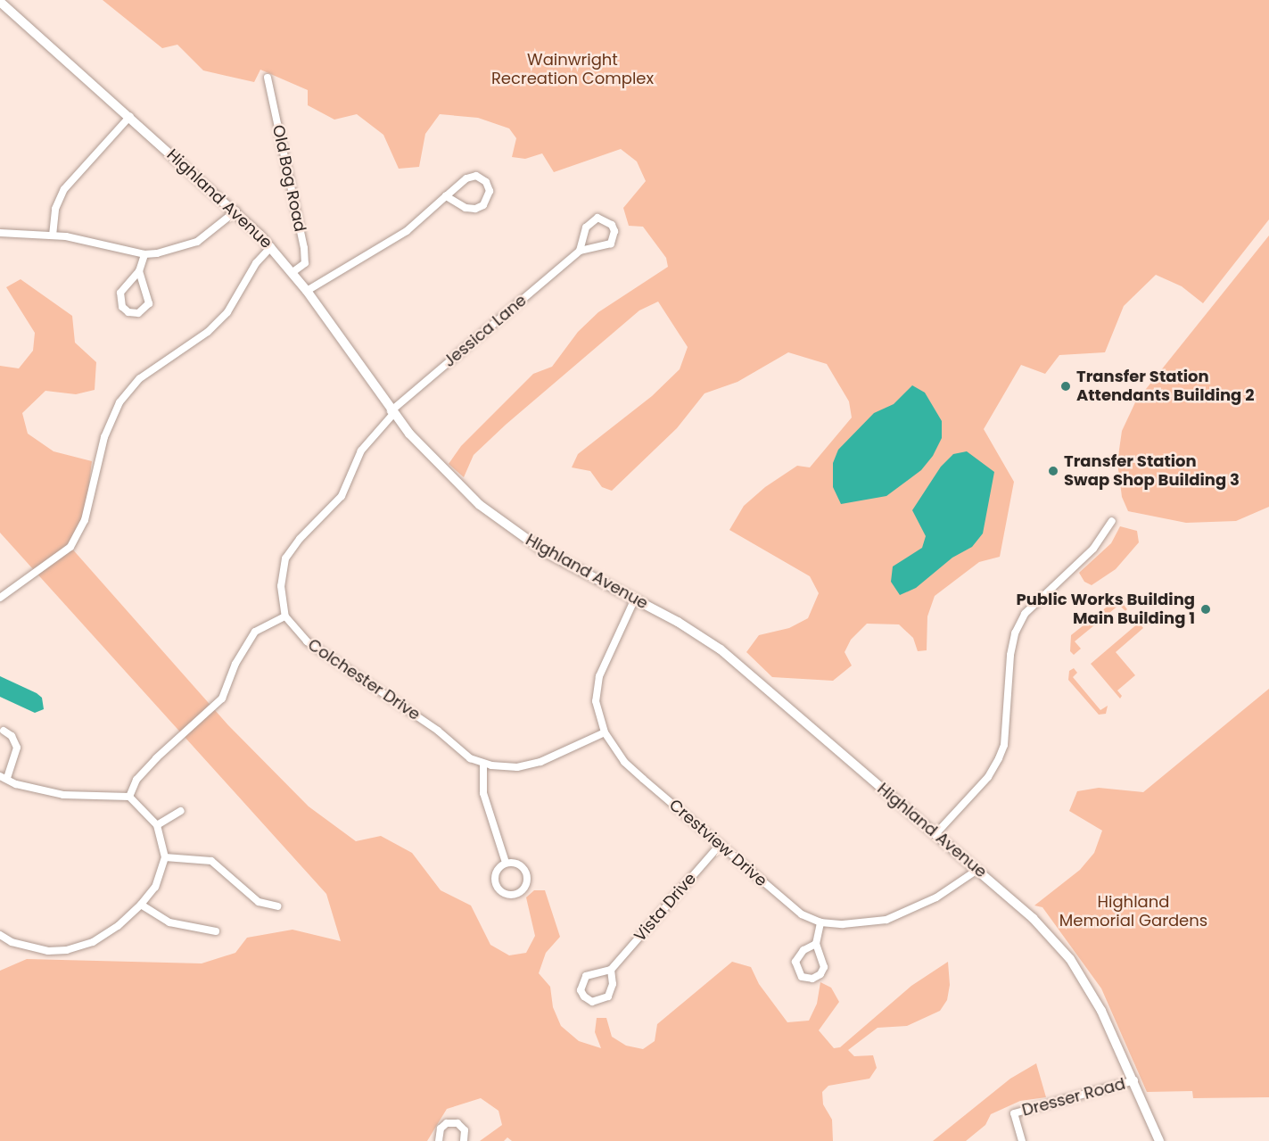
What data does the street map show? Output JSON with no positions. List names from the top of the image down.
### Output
{
  "streets": {
    "street": [
      "Old Bog Road",
      "Highland Avenue",
      "Jessica Lane",
      "Colchester Drive",
      "Crestview Drive",
      "Vista Drive",
      "Dresser Road"
    ]
  },
  "crossings": [
    ["Old Bog Road", "Highland Avenue"],
    ["Highland Avenue", "Jessica Lane"],
    ["Highland Avenue", "Crestview Drive"],
    ["Highland Avenue", "Dresser Road"],
    ["Jessica Lane", "Colchester Drive"],
    ["Colchester Drive", "Crestview Drive"],
    ["Crestview Drive", "Vista Drive"]
  ],
  "parks": ["Wainwright Recreation Complex", "Highland Memorial Gardens"],
  "places": ["Transfer Station Attendants Building 2", "Transfer Station Swap Shop Building 3", "Public Works Building Main Building 1"]
}
